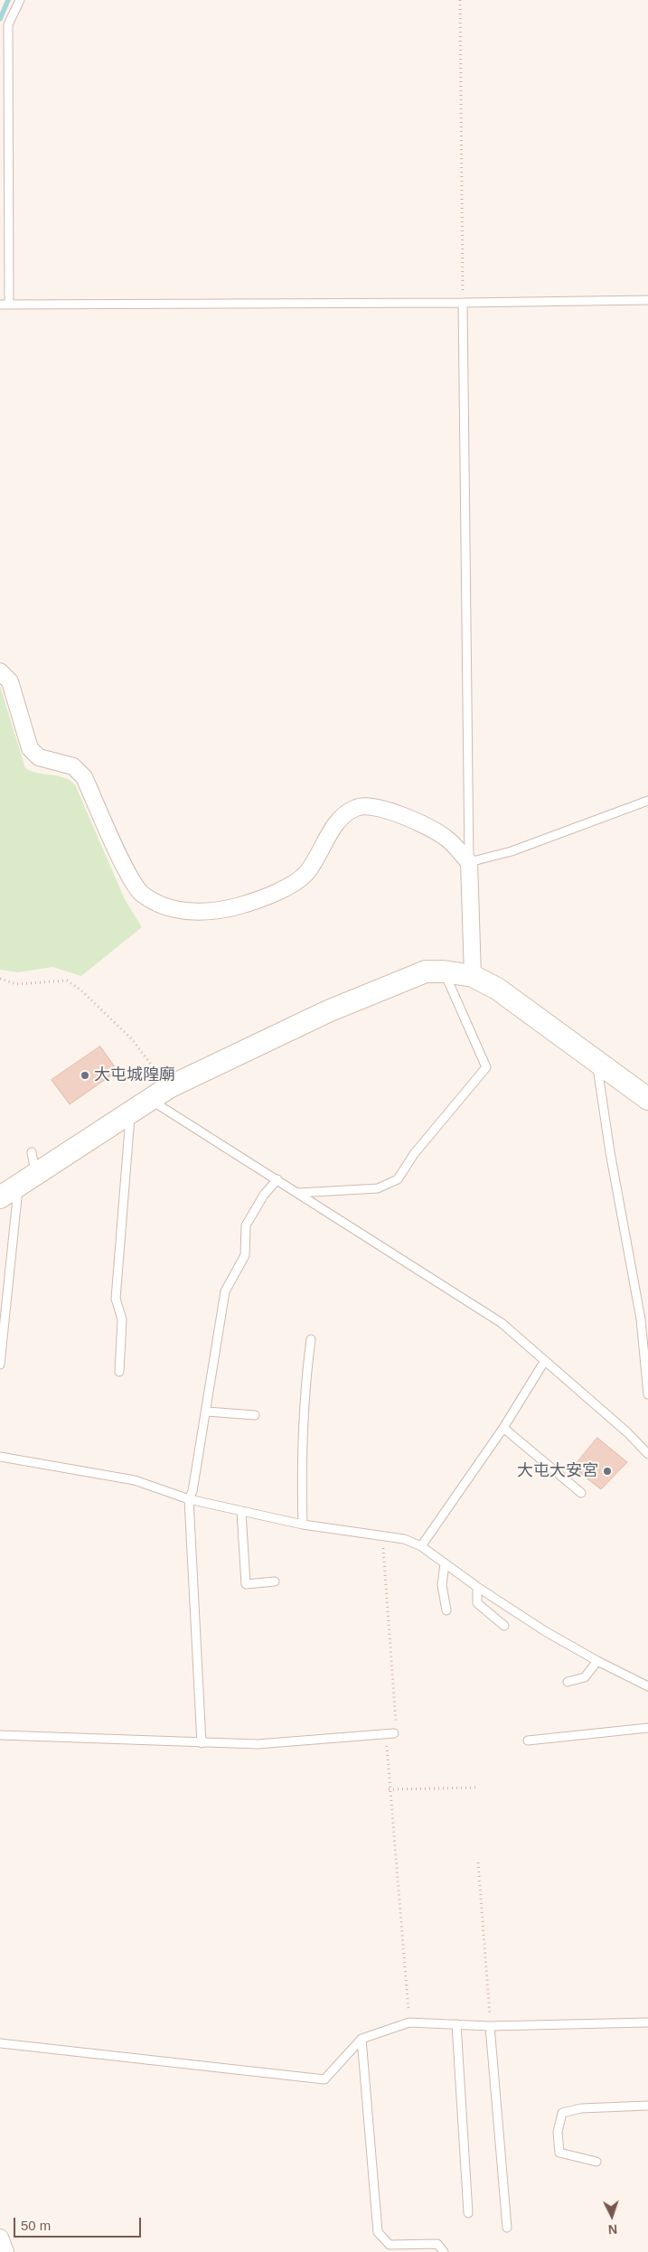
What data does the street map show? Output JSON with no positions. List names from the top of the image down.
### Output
{
  "places": ["大屯城隍廟", "大屯大安宮"],
  "scale_bar": "50 m",
  "north": "bottom"
}
